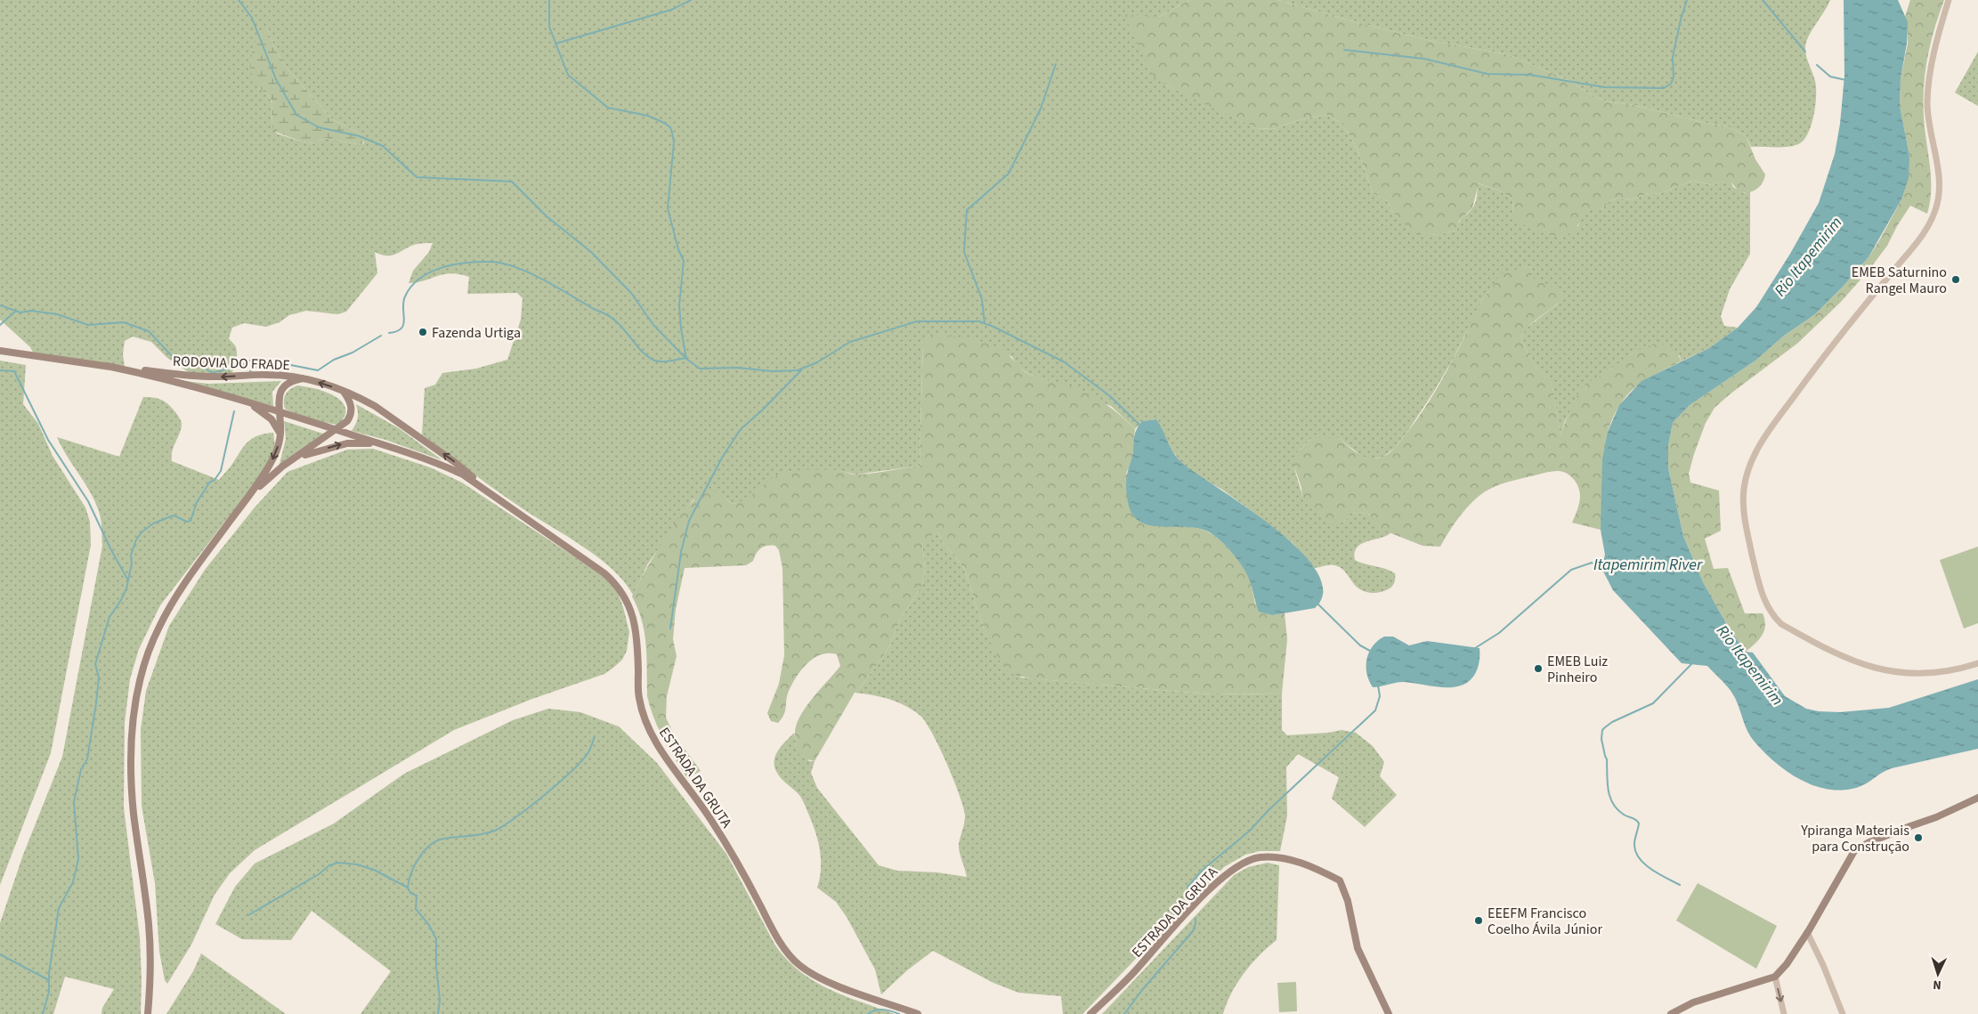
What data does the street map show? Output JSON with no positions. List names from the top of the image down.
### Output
{
  "streets": {
    "main road": ["RODOVIA DO FRADE", "ESTRADA DA GRUTA"]
  },
  "crossings": [
    ["RODOVIA DO FRADE", "ESTRADA DA GRUTA"]
  ],
  "water": ["Rio Itapemirim", "Itapemirim River"],
  "places": [
    "EMEB Saturnino Rangel Mauro",
    "Fazenda Urtiga",
    "EMEB Luiz Pinheiro",
    "Ypiranga Materiais para Construção",
    "EEEFM Francisco Coelho Ávila Júnior"
  ],
  "north": "bottom"
}
